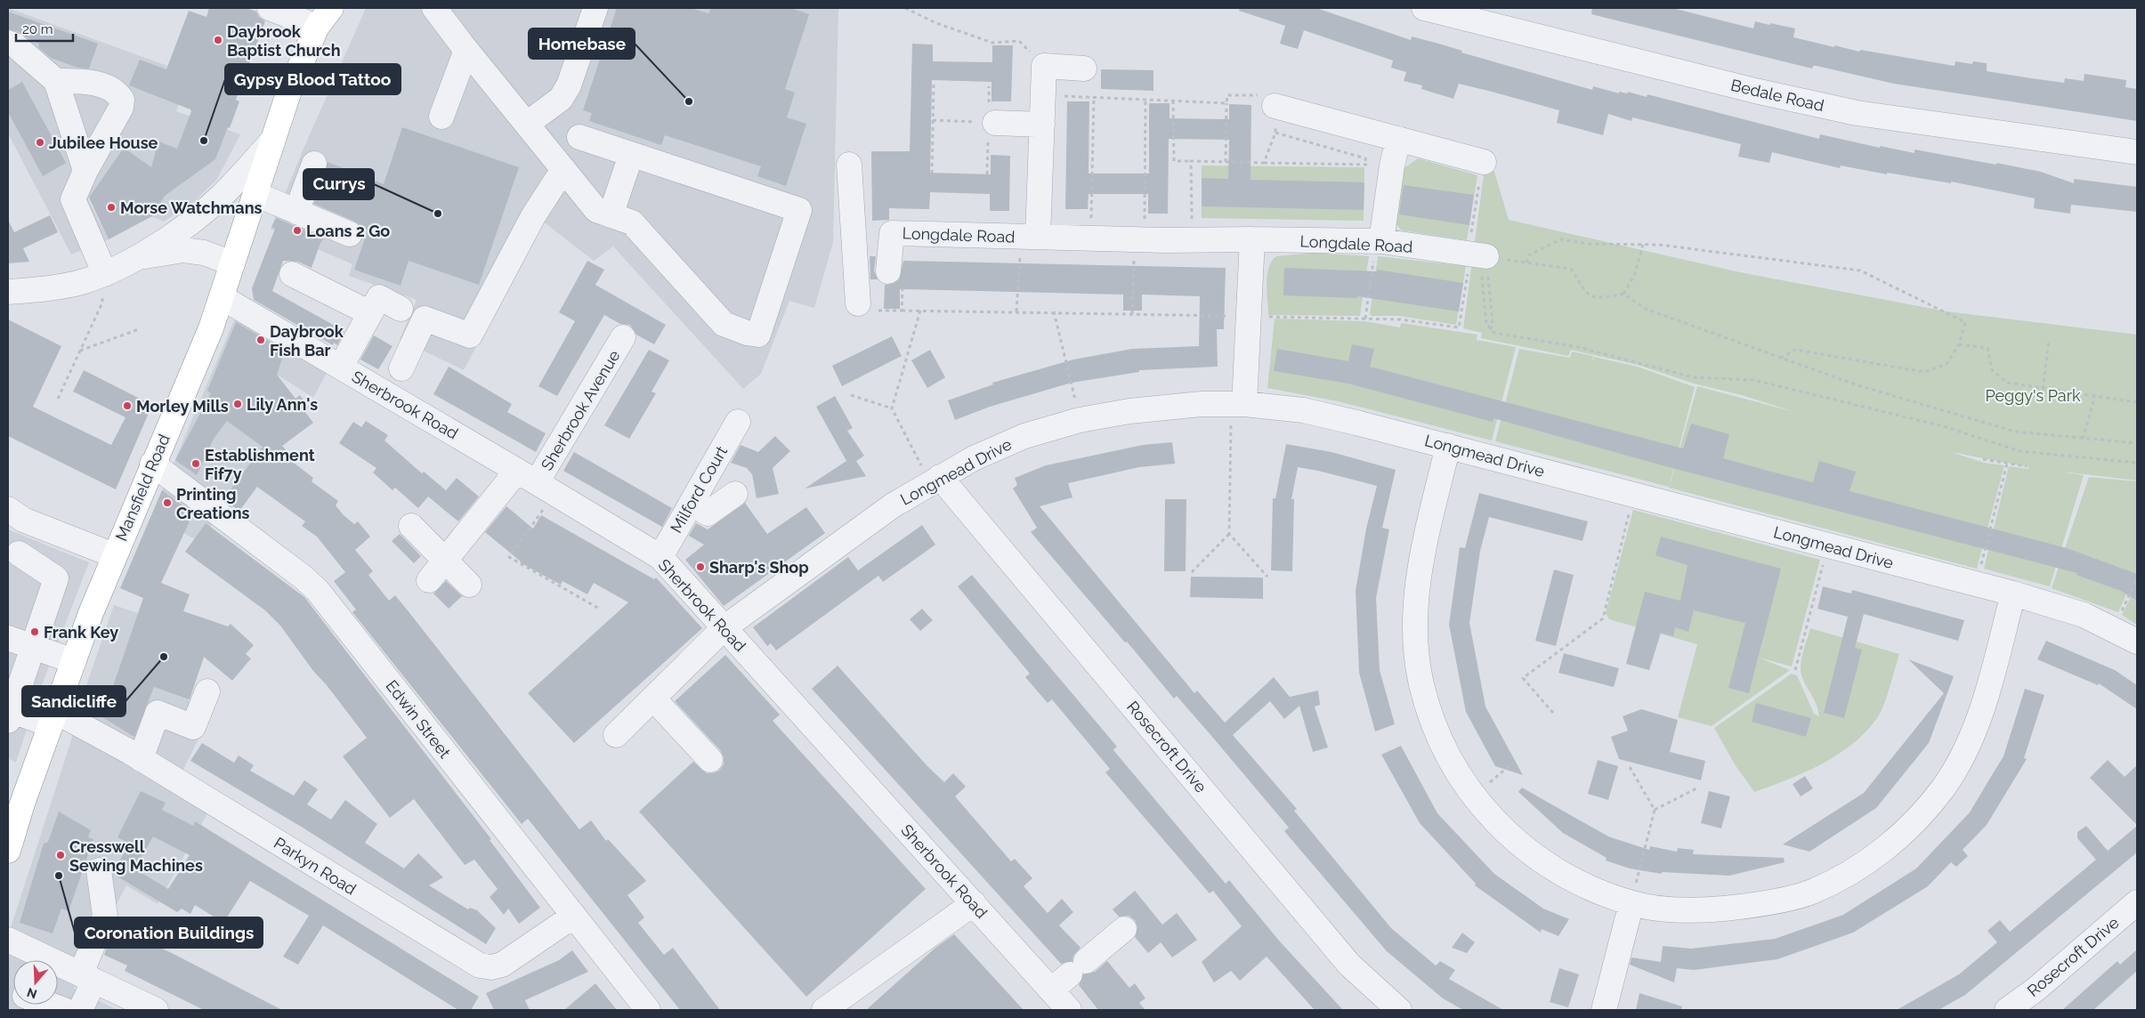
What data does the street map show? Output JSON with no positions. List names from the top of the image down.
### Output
{
  "streets": {
    "highway": ["Mansfield Road"],
    "street": [
      "Bedale Road",
      "Longdale Road",
      "Sherbrook Road",
      "Sherbrook Avenue",
      "Longmead Drive",
      "Milford Court",
      "Edwin Street",
      "Rosecroft Drive",
      "Parkyn Road"
    ]
  },
  "crossings": [
    ["Sherbrook Road", "Sherbrook Avenue"],
    ["Sherbrook Road", "Longmead Drive"],
    ["Sherbrook Road", "Mansfield Road"],
    ["Sherbrook Road", "Milford Court"],
    ["Longmead Drive", "Rosecroft Drive"],
    ["Mansfield Road", "Edwin Street"],
    ["Mansfield Road", "Parkyn Road"],
    ["Edwin Street", "Parkyn Road"]
  ],
  "parks": ["Peggy's Park"],
  "places": [
    "Daybrook Baptist Church",
    "Homebase",
    "Gypsy Blood Tattoo",
    "Jubilee House",
    "Morse Watchmans",
    "Currys",
    "Loans 2 Go",
    "Daybrook Fish Bar",
    "Lily Ann's",
    "Morley Mills",
    "Establishment Fif7y",
    "Printing Creations",
    "Sharp's Shop",
    "Frank Key",
    "Sandicliffe",
    "Cresswell Sewing Machines",
    "Coronation Buildings"
  ],
  "scale_bar": "20 m",
  "north": "bottom"
}
